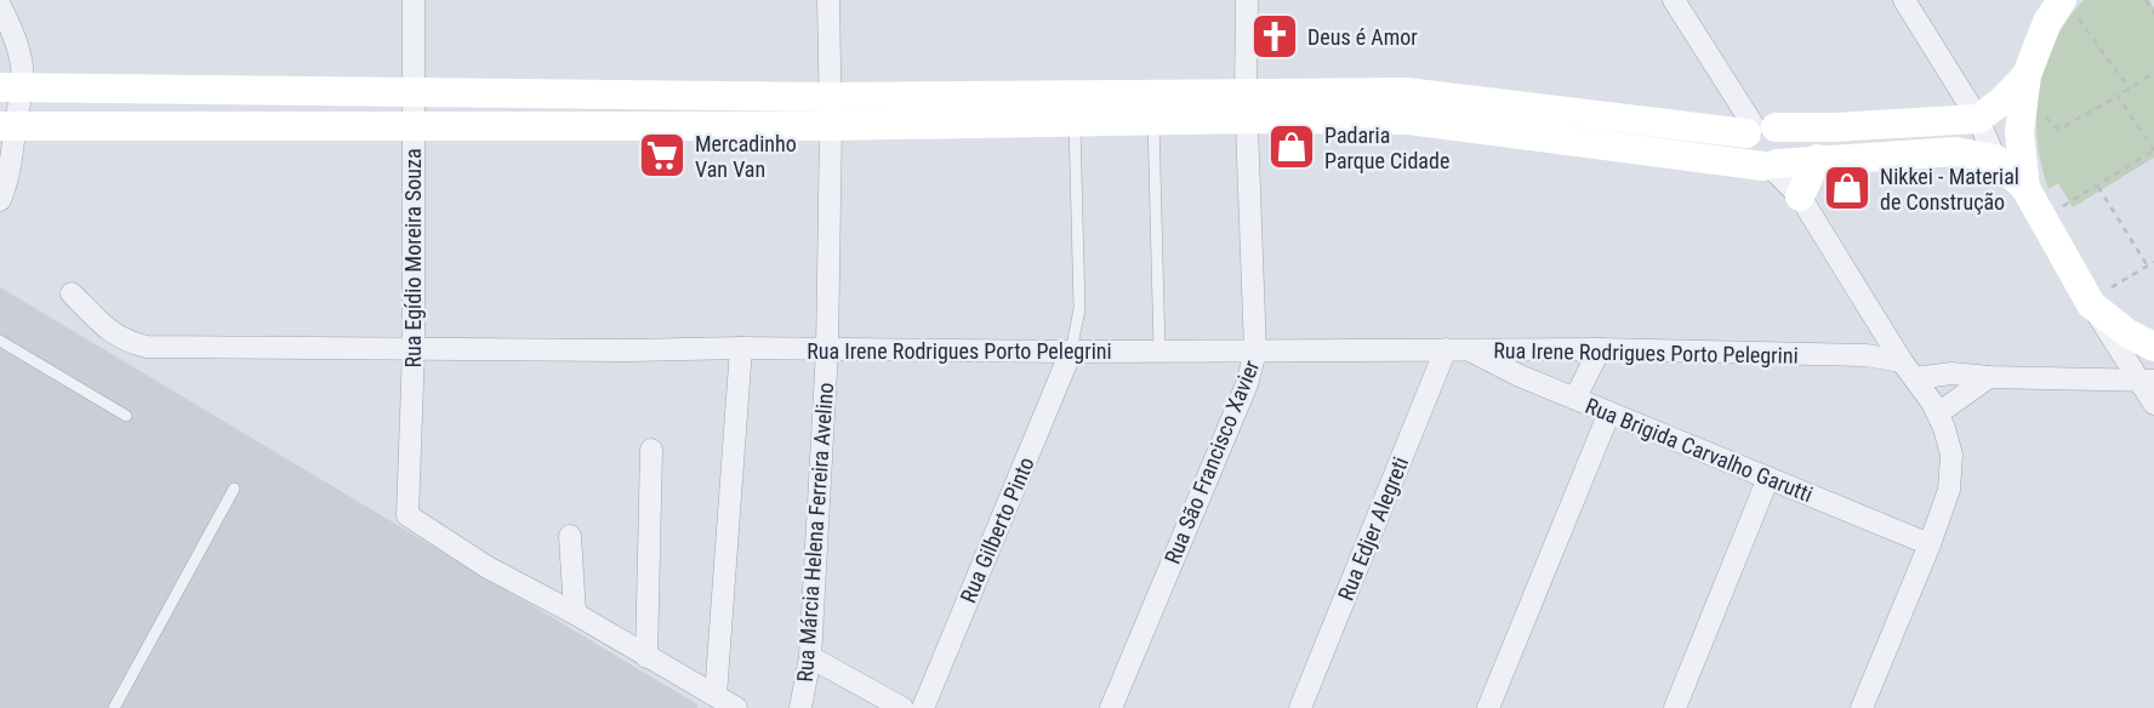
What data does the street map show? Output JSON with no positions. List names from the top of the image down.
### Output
{
  "streets": {
    "street": [
      "Rua Egídio Moreira Souza",
      "Rua Irene Rodrigues Porto Pelegrini",
      "Rua Brigida Carvalho Garutti",
      "Rua São Francisco Xavier",
      "Rua Edjer Alegreti",
      "Rua Gilberto Pinto",
      "Rua Márcia Helena Ferreira Avelino"
    ]
  },
  "crossings": [
    ["Rua Egídio Moreira Souza", "Rua Irene Rodrigues Porto Pelegrini"],
    ["Rua Irene Rodrigues Porto Pelegrini", "Rua Brigida Carvalho Garutti"],
    ["Rua Irene Rodrigues Porto Pelegrini", "Rua São Francisco Xavier"],
    ["Rua Irene Rodrigues Porto Pelegrini", "Rua Edjer Alegreti"],
    ["Rua Irene Rodrigues Porto Pelegrini", "Rua Gilberto Pinto"],
    ["Rua Irene Rodrigues Porto Pelegrini", "Rua Márcia Helena Ferreira Avelino"]
  ],
  "places": {
    "church": ["Deus é Amor"],
    "shop": ["Padaria Parque Cidade", "Nikkei - Material de Construção"],
    "supermarket": ["Mercadinho Van Van"]
  }
}
